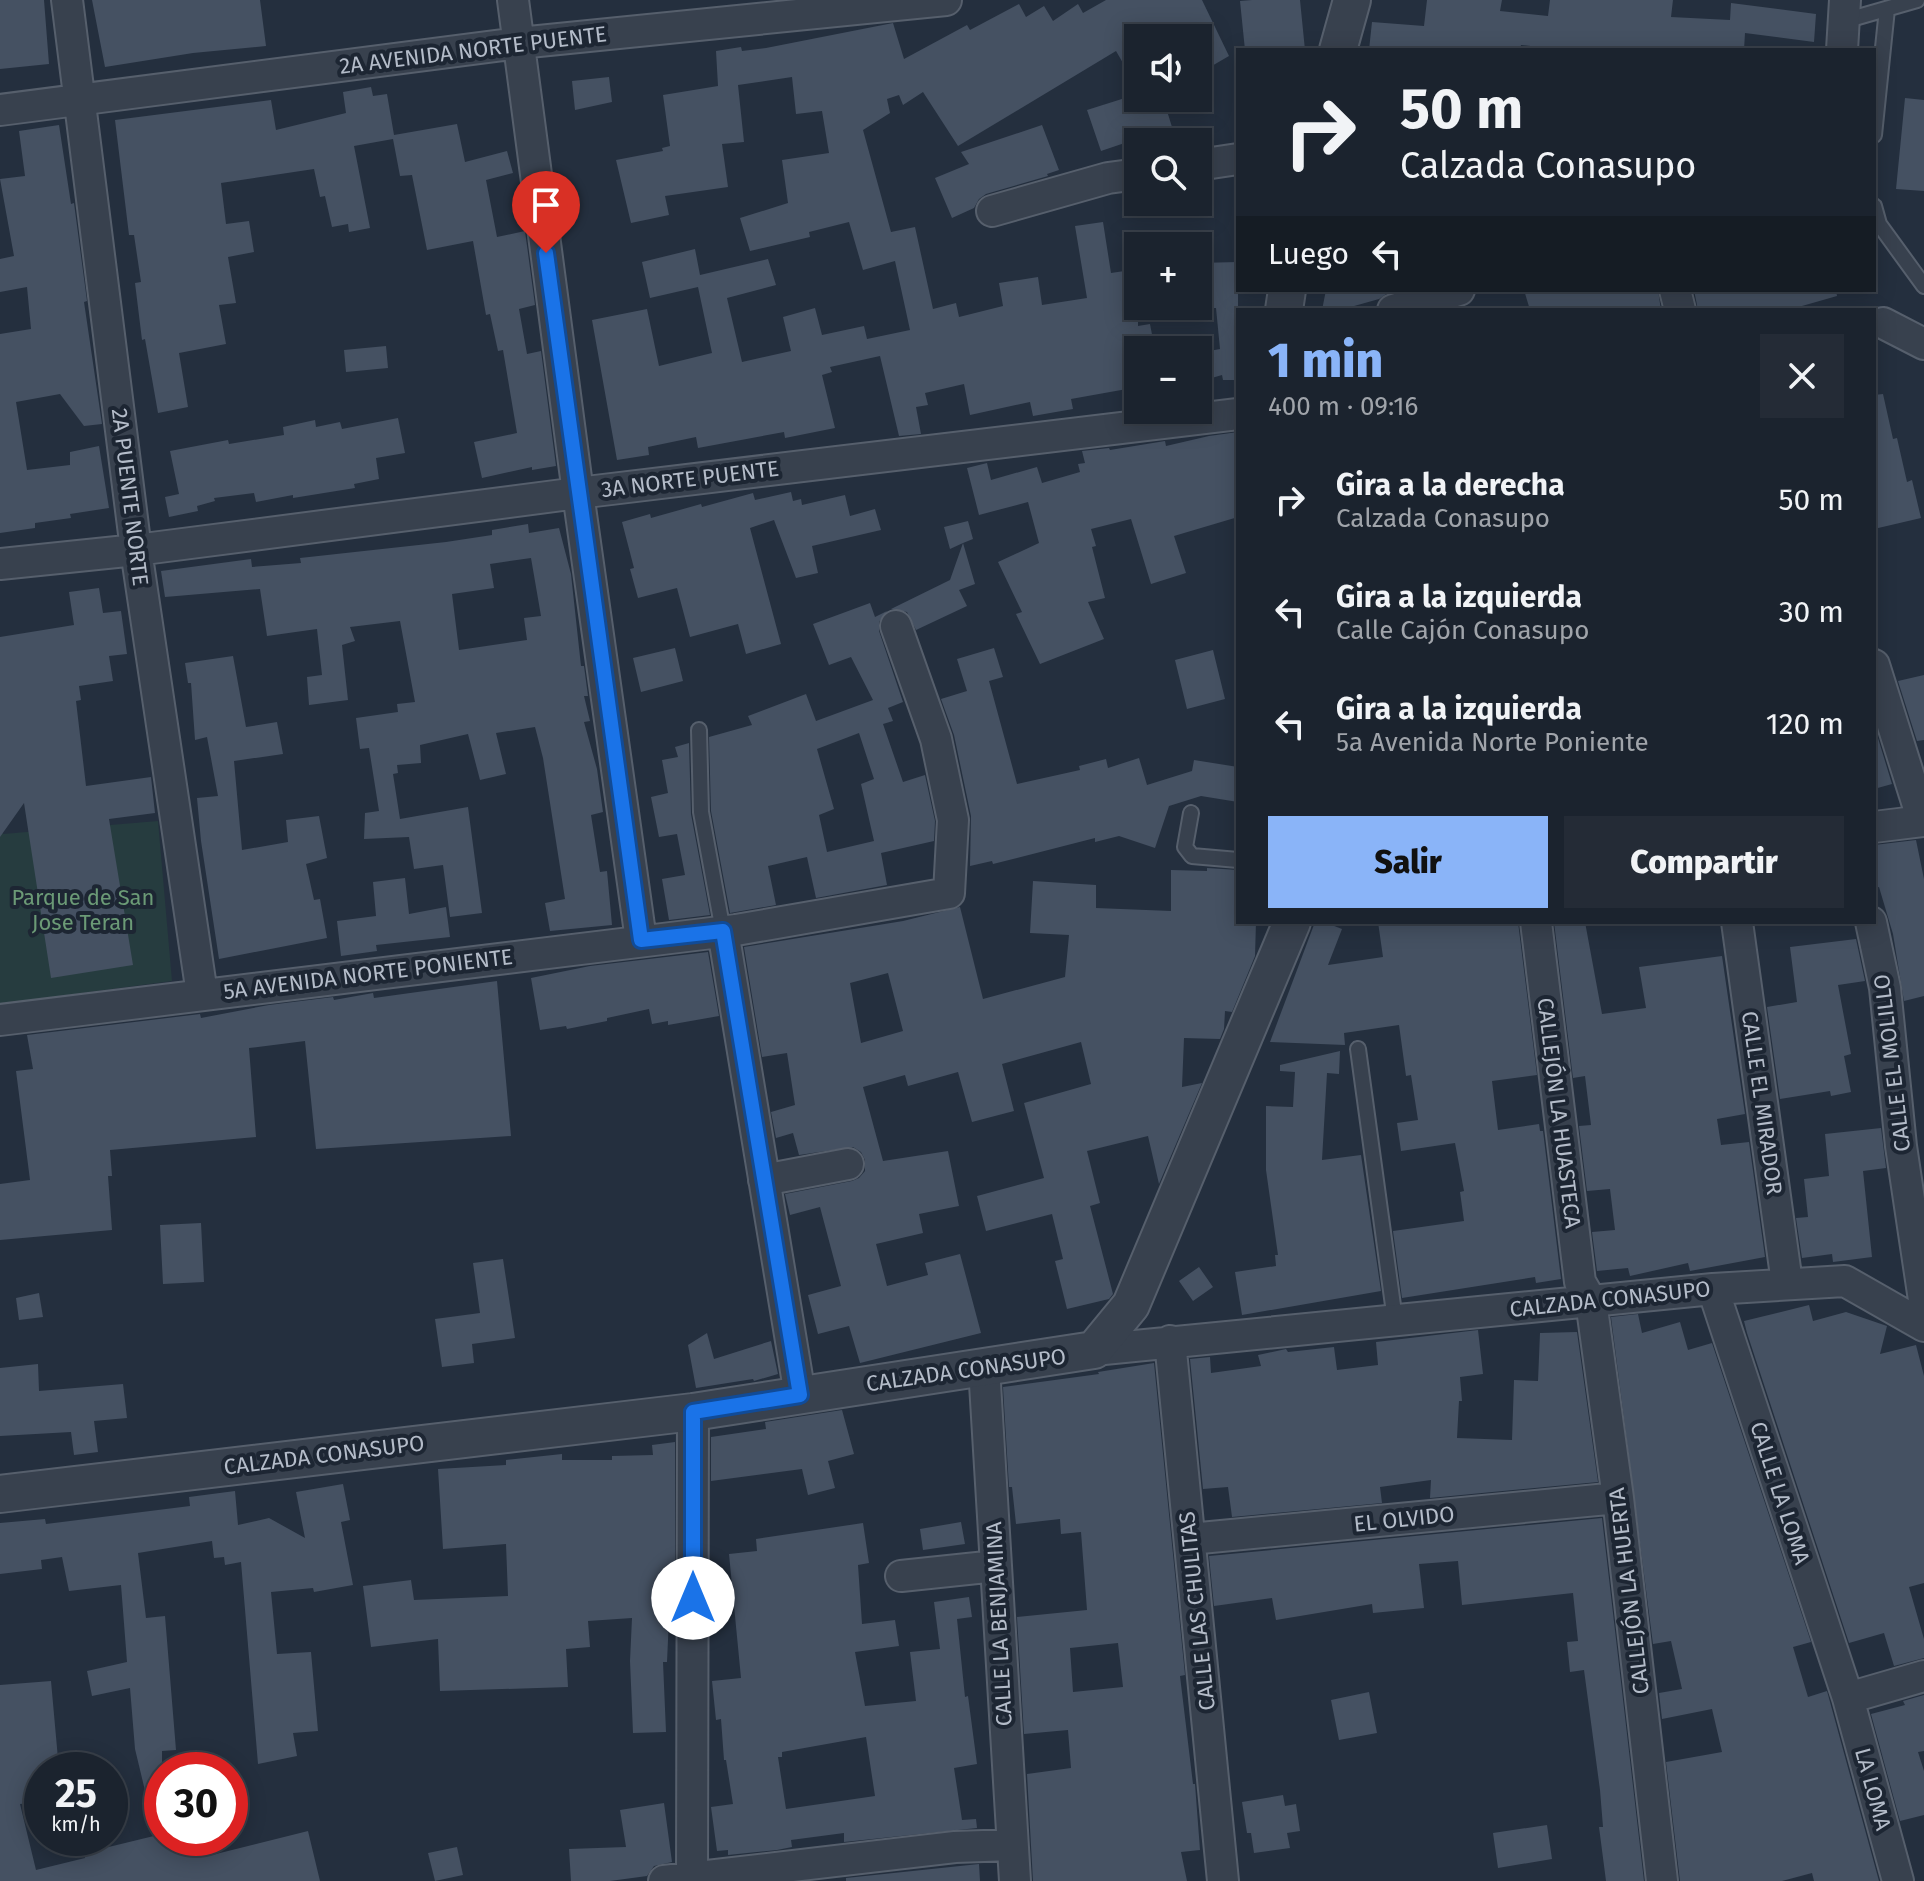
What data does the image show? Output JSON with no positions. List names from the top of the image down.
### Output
{
  "streets": {
    "street": [
      "2A AVENIDA NORTE PUENTE",
      "3A NORTE PUENTE",
      "2A PUENTE NORTE",
      "5A AVENIDA NORTE PONIENTE",
      "CALLE EL MOLILLO",
      "CALLE EL MIRADOR",
      "CALLEJÓN LA HUASTECA",
      "CALZADA CONASUPO",
      "CALLE LA LOMA",
      "EL OLVIDO",
      "CALLEJÓN LA HUERTA",
      "CALLE LAS CHULITAS",
      "CALLE LA BENJAMINA",
      "LA LOMA"
    ]
  },
  "crossings": [
    ["2A AVENIDA NORTE PUENTE", "2A PUENTE NORTE"],
    ["3A NORTE PUENTE", "2A PUENTE NORTE"],
    ["2A PUENTE NORTE", "5A AVENIDA NORTE PONIENTE"],
    ["CALLE EL MIRADOR", "CALZADA CONASUPO"],
    ["CALLEJÓN LA HUASTECA", "CALZADA CONASUPO"],
    ["CALLEJÓN LA HUASTECA", "CALLEJÓN LA HUERTA"],
    ["CALZADA CONASUPO", "CALLE LA LOMA"],
    ["CALZADA CONASUPO", "CALLEJÓN LA HUERTA"],
    ["CALZADA CONASUPO", "CALLE LAS CHULITAS"],
    ["CALZADA CONASUPO", "CALLE LA BENJAMINA"],
    ["CALLE LA LOMA", "LA LOMA"],
    ["EL OLVIDO", "CALLEJÓN LA HUERTA"],
    ["EL OLVIDO", "CALLE LAS CHULITAS"]
  ],
  "parks": ["Parque de San Jose Teran"],
  "page": {
    "map_buttons": ["+", "−"],
    "turn": ["50 m", "Calzada Conasupo"],
    "then": "Luego",
    "heading": ["1 min", "400 m · 09:16"],
    "list": [
      {
        "name": "Gira a la derecha",
        "note": "Calzada Conasupo",
        "value": "50 m"
      },
      {
        "name": "Gira a la izquierda",
        "note": "Calle Cajón Conasupo",
        "value": "30 m"
      },
      {
        "name": "Gira a la izquierda",
        "note": "5a Avenida Norte Poniente",
        "value": "120 m"
      }
    ],
    "buttons": ["Salir", "Compartir"],
    "speed": "25 km/h",
    "limit": "30"
  }
}
